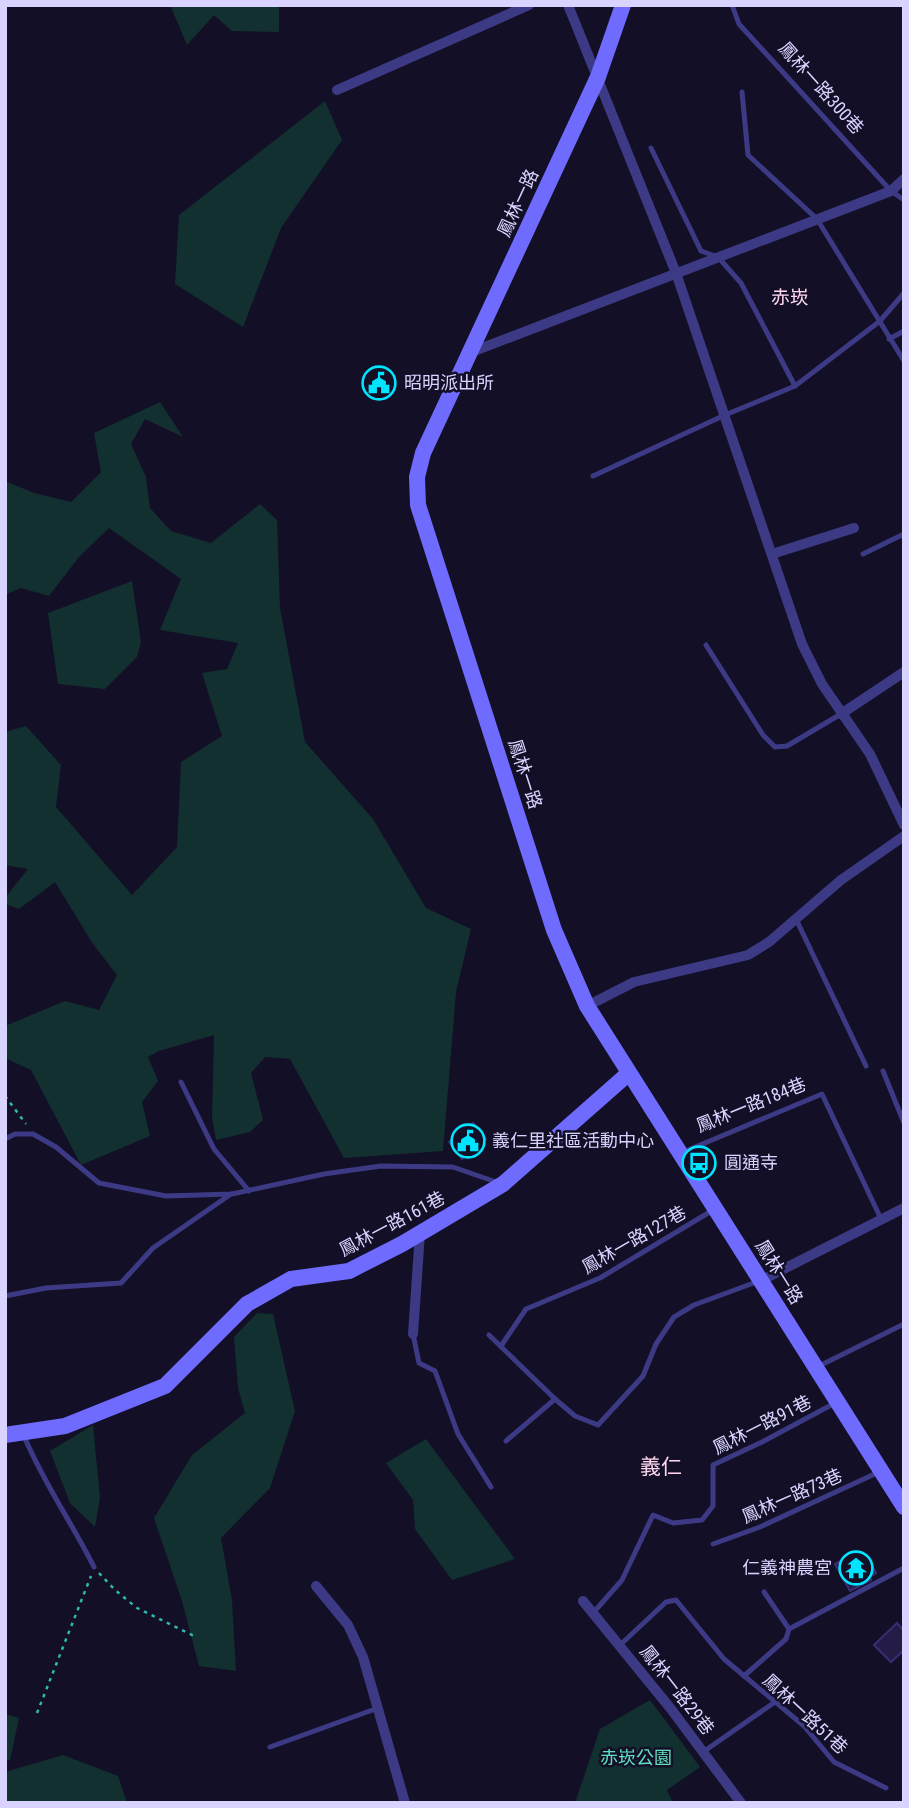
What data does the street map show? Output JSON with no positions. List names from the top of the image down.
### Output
{
  "streets": {
    "street": ["鳳林一路", "鳳林一路161巷", "鳳林一路29巷"],
    "lane": [
      "鳳林一路300巷",
      "鳳林一路184巷",
      "鳳林一路127巷",
      "鳳林一路91巷",
      "鳳林一路73巷",
      "鳳林一路51巷"
    ]
  },
  "crossings": [
    ["鳳林一路", "鳳林一路184巷"],
    ["鳳林一路", "鳳林一路161巷"],
    ["鳳林一路", "鳳林一路127巷"],
    ["鳳林一路", "鳳林一路91巷"],
    ["鳳林一路", "鳳林一路73巷"],
    ["鳳林一路91巷", "鳳林一路29巷"],
    ["鳳林一路29巷", "鳳林一路51巷"]
  ],
  "districts": ["赤崁", "義仁"],
  "parks": ["赤崁公園"],
  "places": {
    "public building": ["昭明派出所", "義仁里社區活動中心"],
    "bus stop": ["圓通寺"],
    "temple": ["仁義神農宮"]
  }
}
